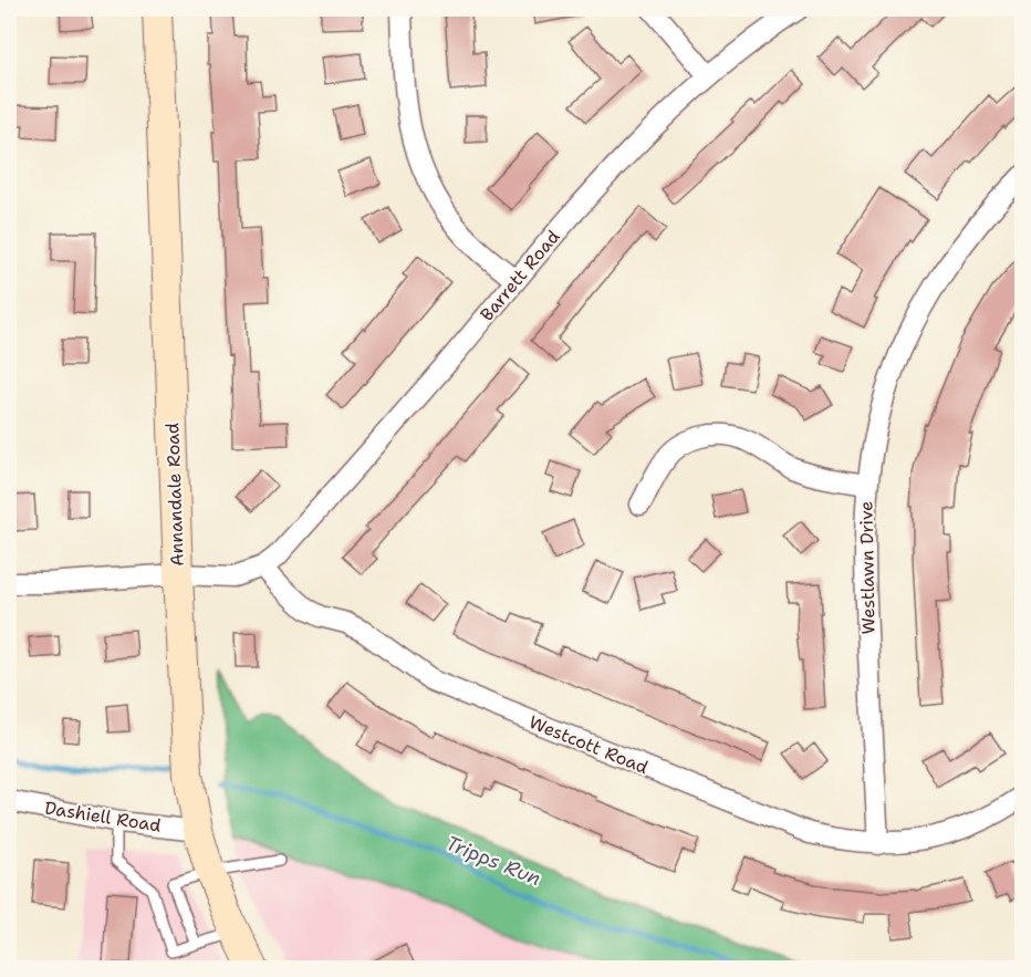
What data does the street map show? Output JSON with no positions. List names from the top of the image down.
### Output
{
  "streets": {
    "main road": ["Annandale Road"],
    "street": [
      "Barrett Road",
      "Westlawn Drive",
      "Westcott Road",
      "Dashiell Road"
    ]
  },
  "crossings": [
    ["Barrett Road", "Westcott Road"],
    ["Annandale Road", "Dashiell Road"],
    ["Westlawn Drive", "Westcott Road"]
  ],
  "water": ["Tripps Run"]
}
